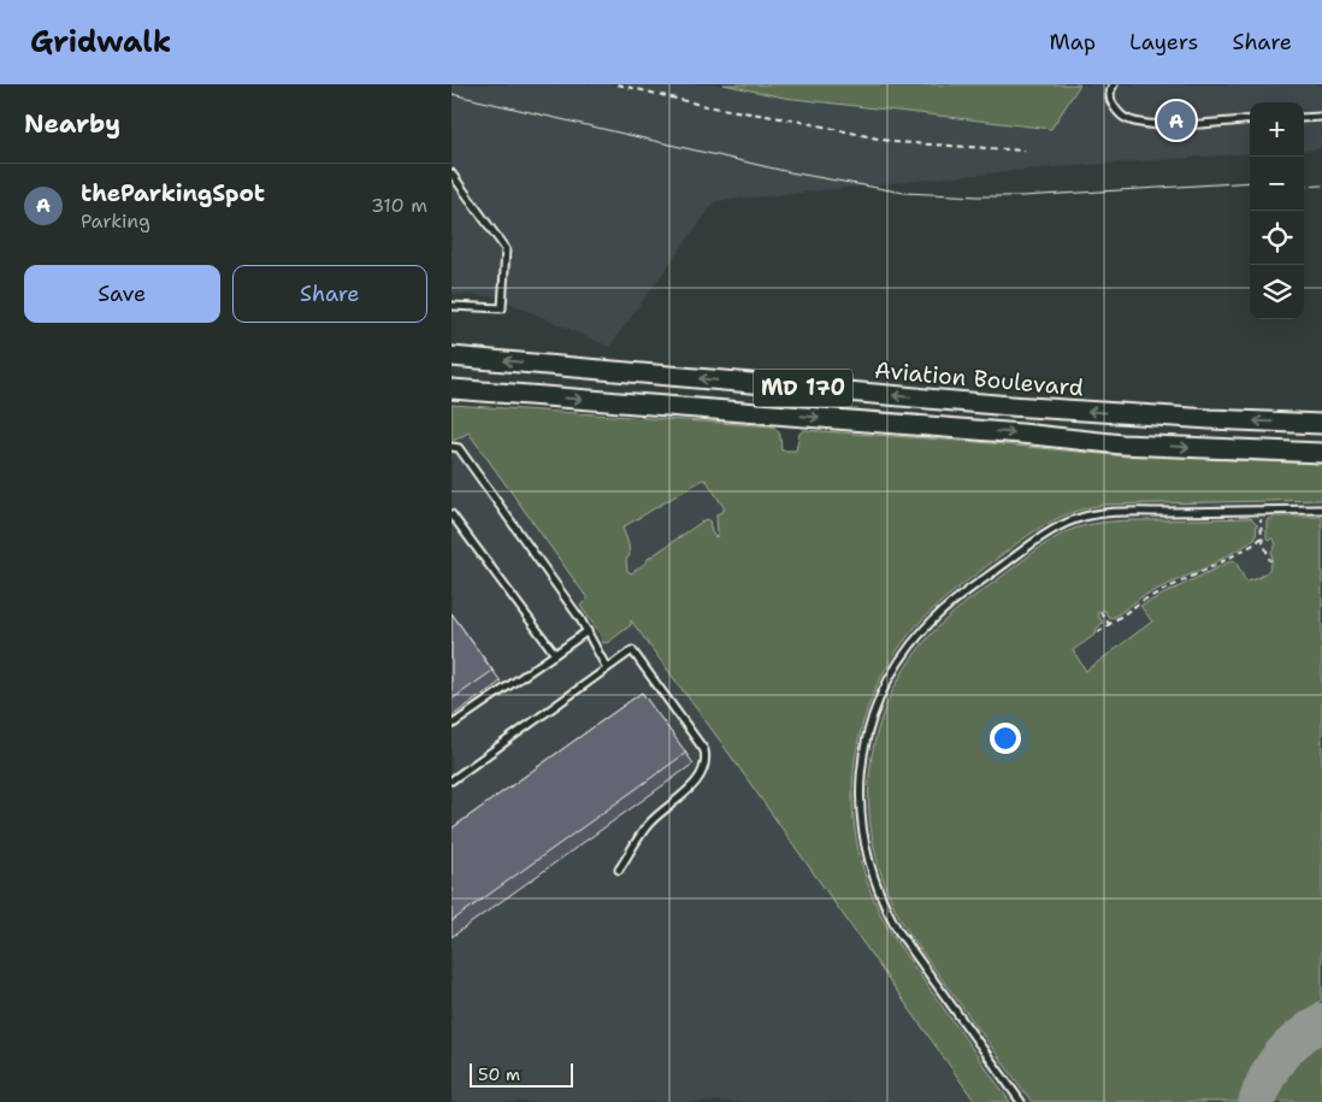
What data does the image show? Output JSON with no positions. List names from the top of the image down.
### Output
{
  "streets": {
    "main road": ["Aviation Boulevard", "MD 170"]
  },
  "scale_bar": "50 m",
  "page": {
    "header": "Gridwalk",
    "nav": ["Map", "Layers", "Share"],
    "heading": "Nearby",
    "pins": "A",
    "map_buttons": ["+", "−"],
    "list": [
      {
        "mark": "A",
        "name": "theParkingSpot",
        "note": "Parking",
        "value": "310 m"
      }
    ],
    "buttons": ["Save", "Share"],
    "scale": "50 m"
  }
}
